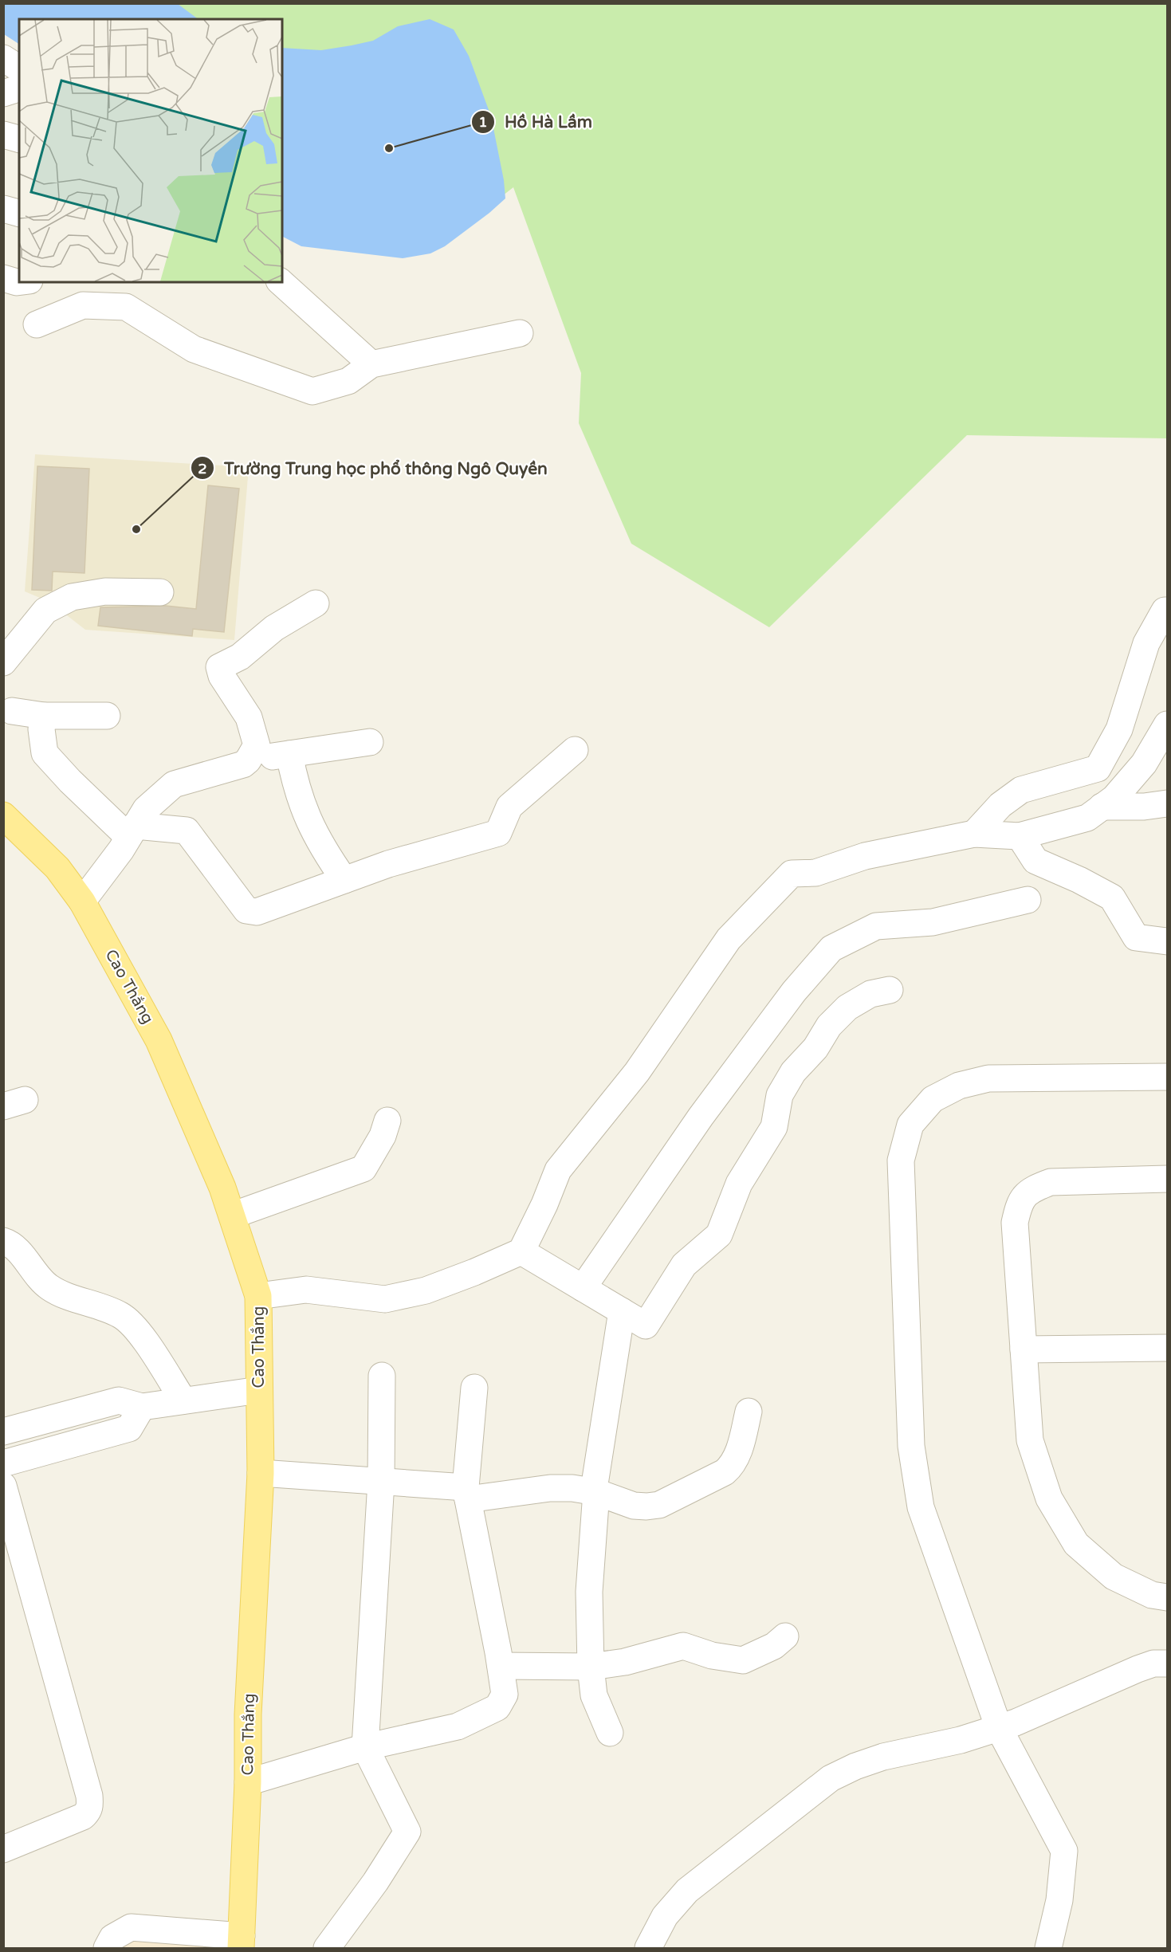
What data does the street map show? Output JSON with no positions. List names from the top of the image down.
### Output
{
  "streets": {
    "main road": ["Cao Thắng"]
  },
  "places": ["Hồ Hà Lầm", "Trường Trung học phổ thông Ngô Quyền"]
}
